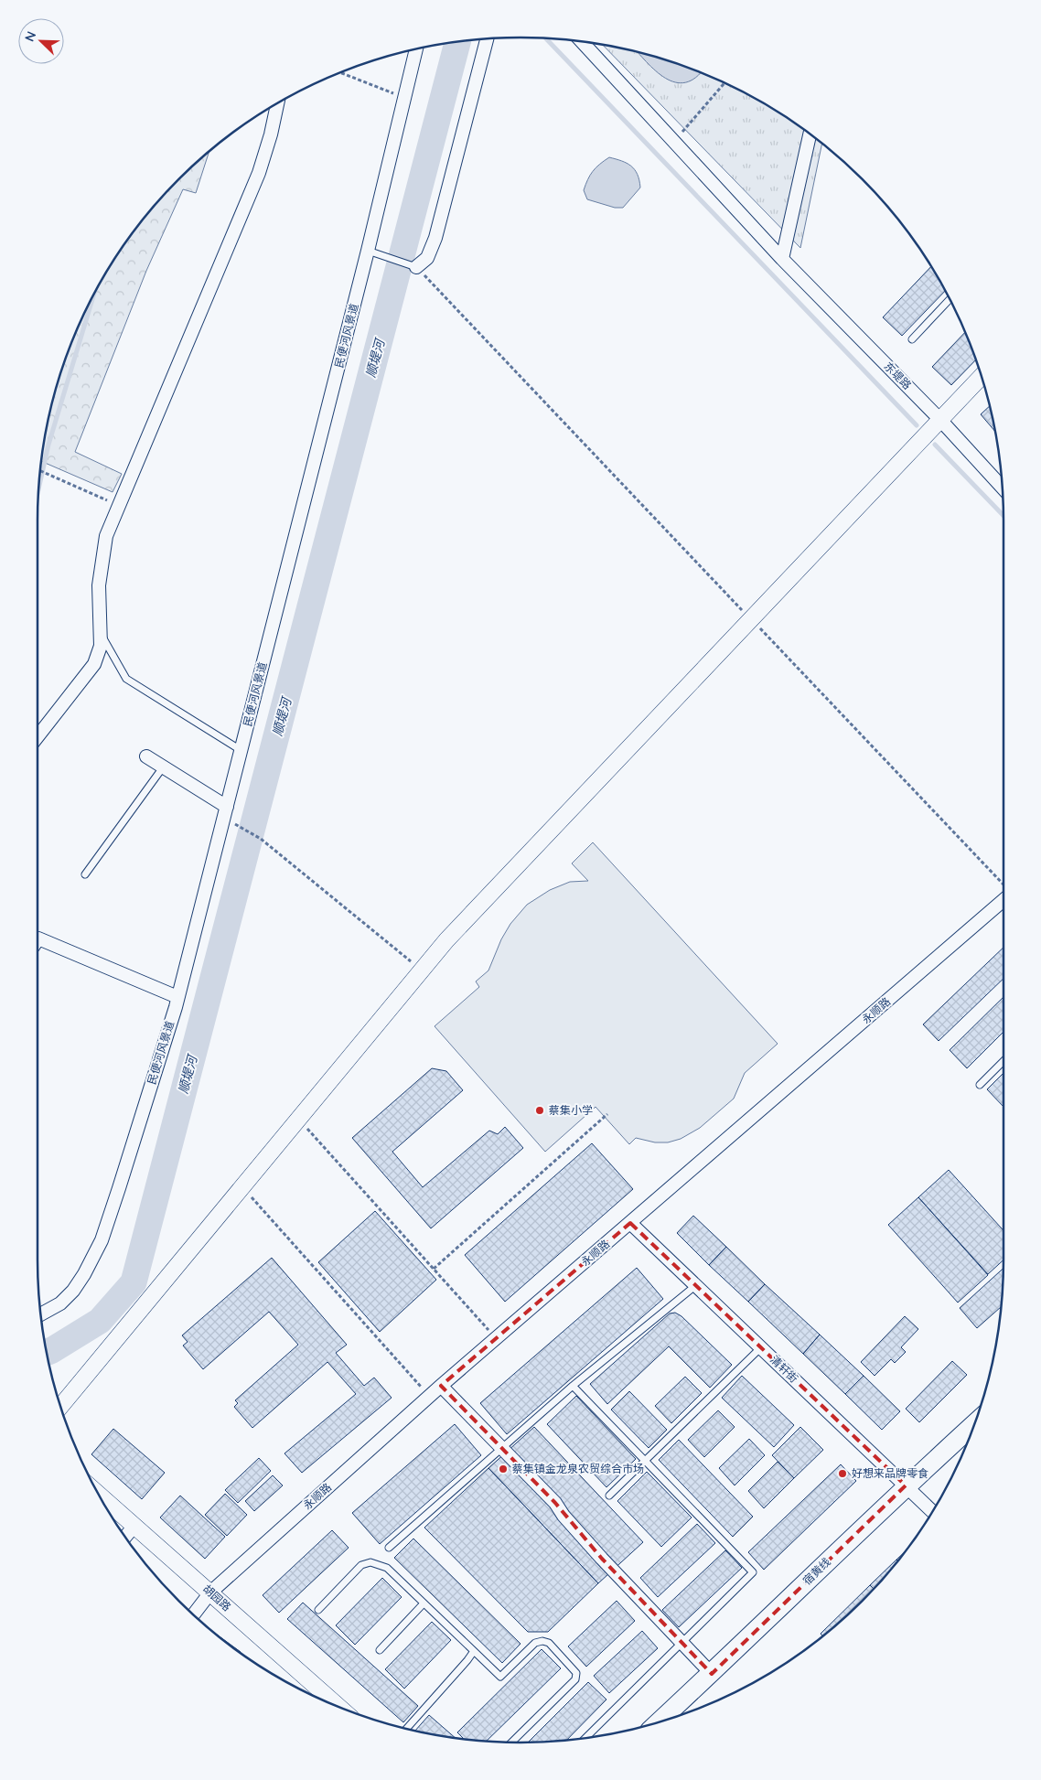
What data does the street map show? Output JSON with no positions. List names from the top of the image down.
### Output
{
  "streets": {
    "main road": ["宿黄线"],
    "street": [
      "民便河风景道",
      "东堤路",
      "永顺路",
      "清轩街",
      "胡园路"
    ]
  },
  "crossings": [
    ["永顺路", "清轩街"],
    ["永顺路", "胡园路"],
    ["清轩街", "宿黄线"]
  ],
  "water": ["顺堤河"],
  "places": ["蔡集小学", "蔡集镇金龙泉农贸综合市场", "好想来品牌零食"],
  "north": "top left"
}
